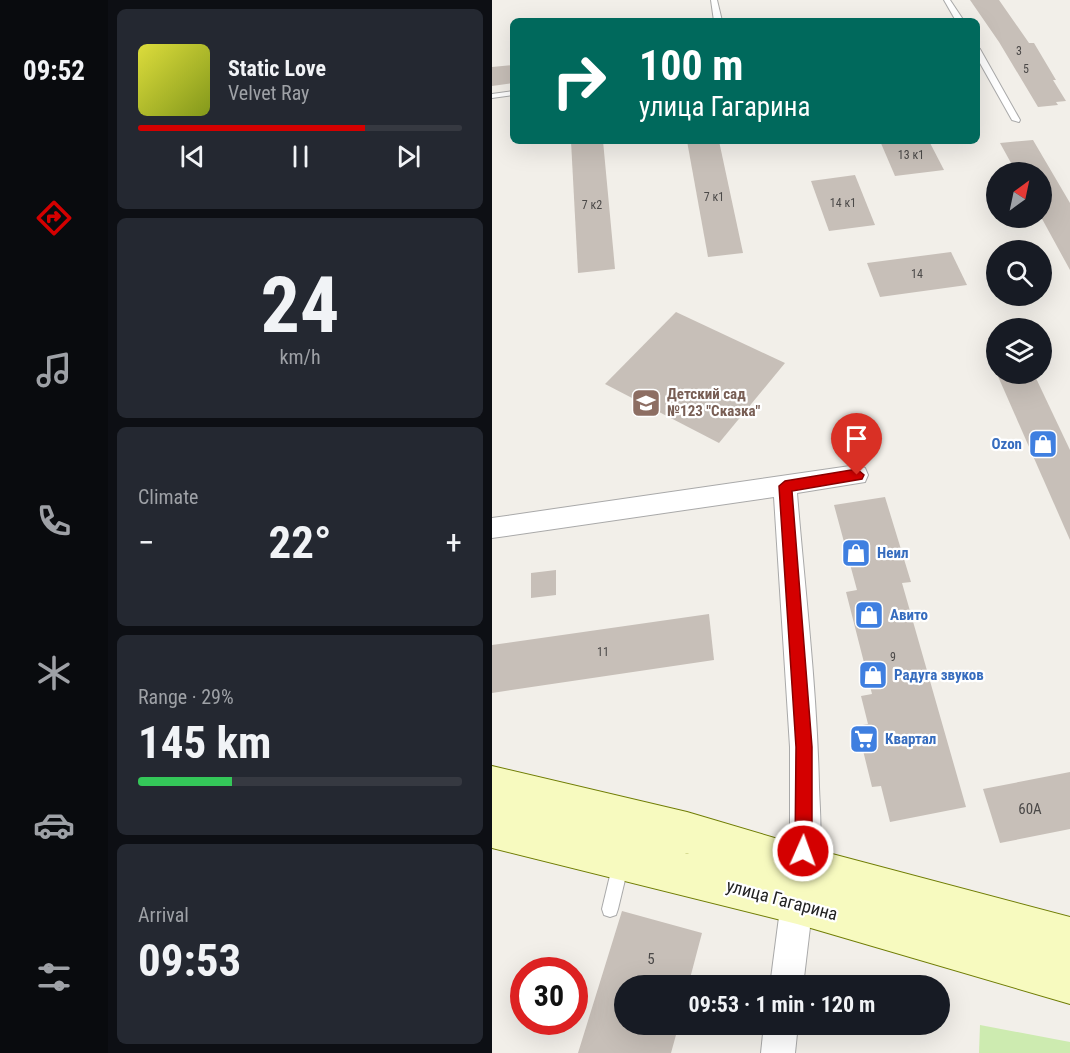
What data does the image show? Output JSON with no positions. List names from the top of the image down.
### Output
{
  "streets": {
    "main road": ["улица Гагарина"]
  },
  "places": {
    "school or university": ["Детский сад №123 \"Сказка\""],
    "shop": [
      "Ozon",
      "Неил",
      "Авито",
      "Радуга звуков"
    ],
    "supermarket": ["Квартал"]
  },
  "house_numbers": [
    "3",
    "5",
    "13 к1",
    "7 к1",
    "14 к1",
    "7 к2",
    "14",
    "11",
    "9",
    "60А",
    "5"
  ],
  "north": "top right",
  "page": {
    "tabs": "09:52",
    "turn": ["100 m", "улица Гагарина"],
    "song": ["Static Love", "Velvet Ray"],
    "tile": [
      ["24", "km/h"],
      "Climate",
      ["Range · 29%", "145 km"],
      ["Arrival", "09:53"]
    ],
    "heat": ["−", "22°", "+"],
    "limit": "30",
    "trip": "09:53 · 1 min · 120 m"
  }
}
